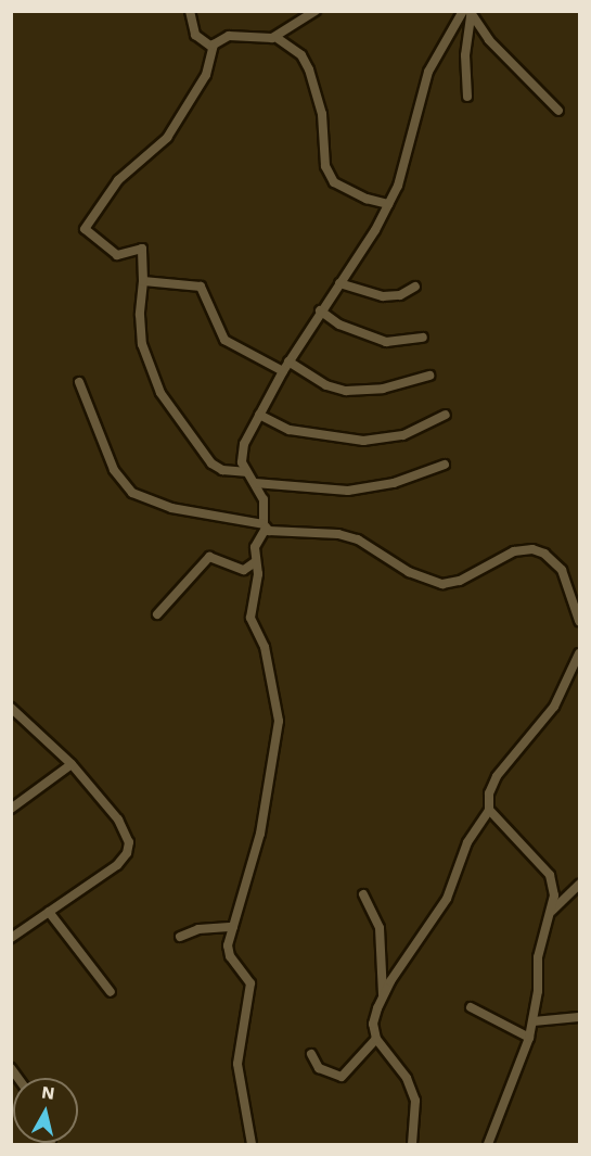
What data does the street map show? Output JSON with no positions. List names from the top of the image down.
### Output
{
  "north": "top"
}
